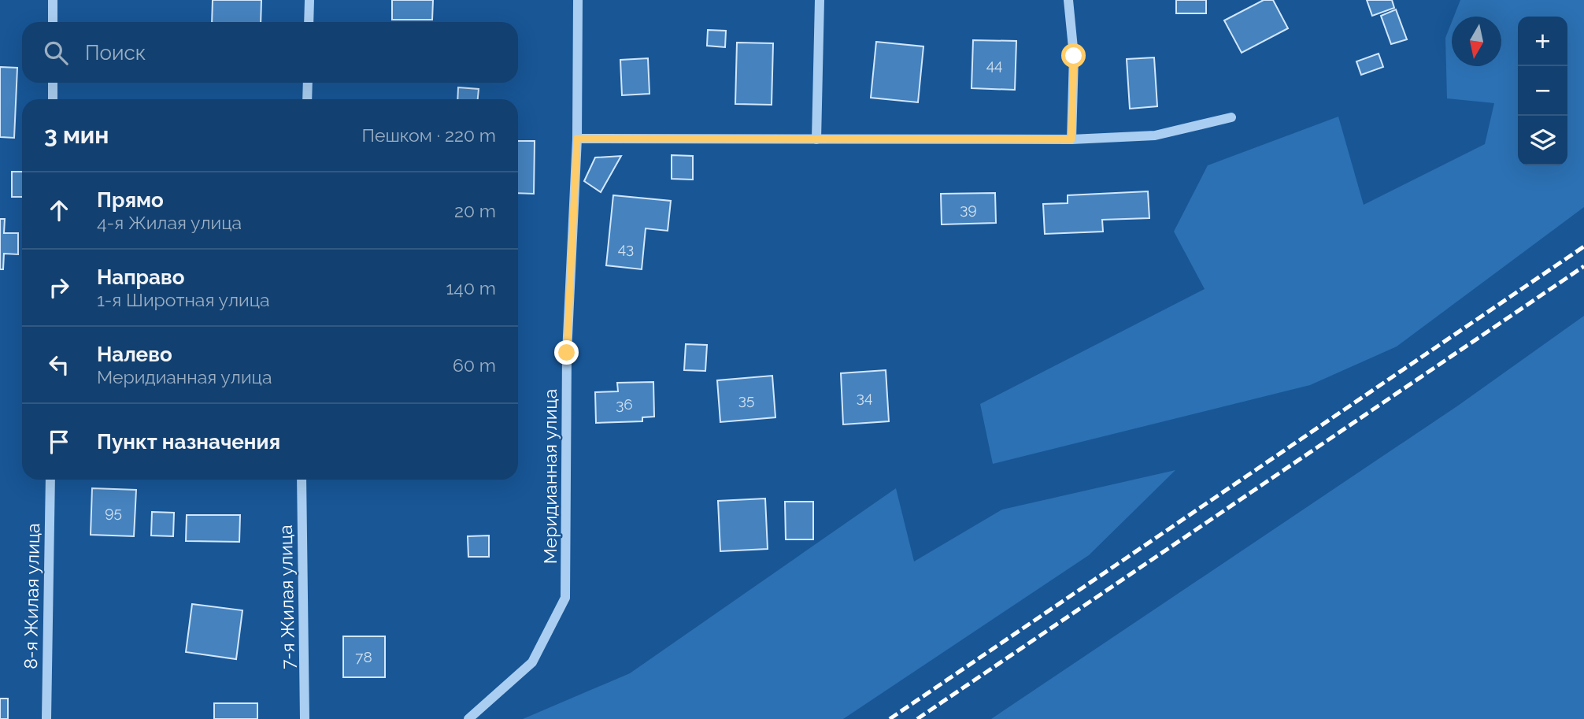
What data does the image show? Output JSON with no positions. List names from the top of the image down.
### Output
{
  "streets": {
    "street": ["Меридианная улица", "8-я Жилая улица", "7-я Жилая улица"]
  },
  "house_numbers": [
    "44",
    "39",
    "43",
    "34",
    "35",
    "36",
    "95",
    "78"
  ],
  "north": "bottom",
  "page": {
    "map_buttons": ["+", "−"],
    "search": "Поиск",
    "heading": ["3 мин", "Пешком · 220 m"],
    "list": [
      ["Прямо", "4-я Жилая улица", "20 m"],
      ["Направо", "1-я Широтная улица", "140 m"],
      ["Налево", "Меридианная улица", "60 m"],
      "Пункт назначения"
    ]
  }
}
